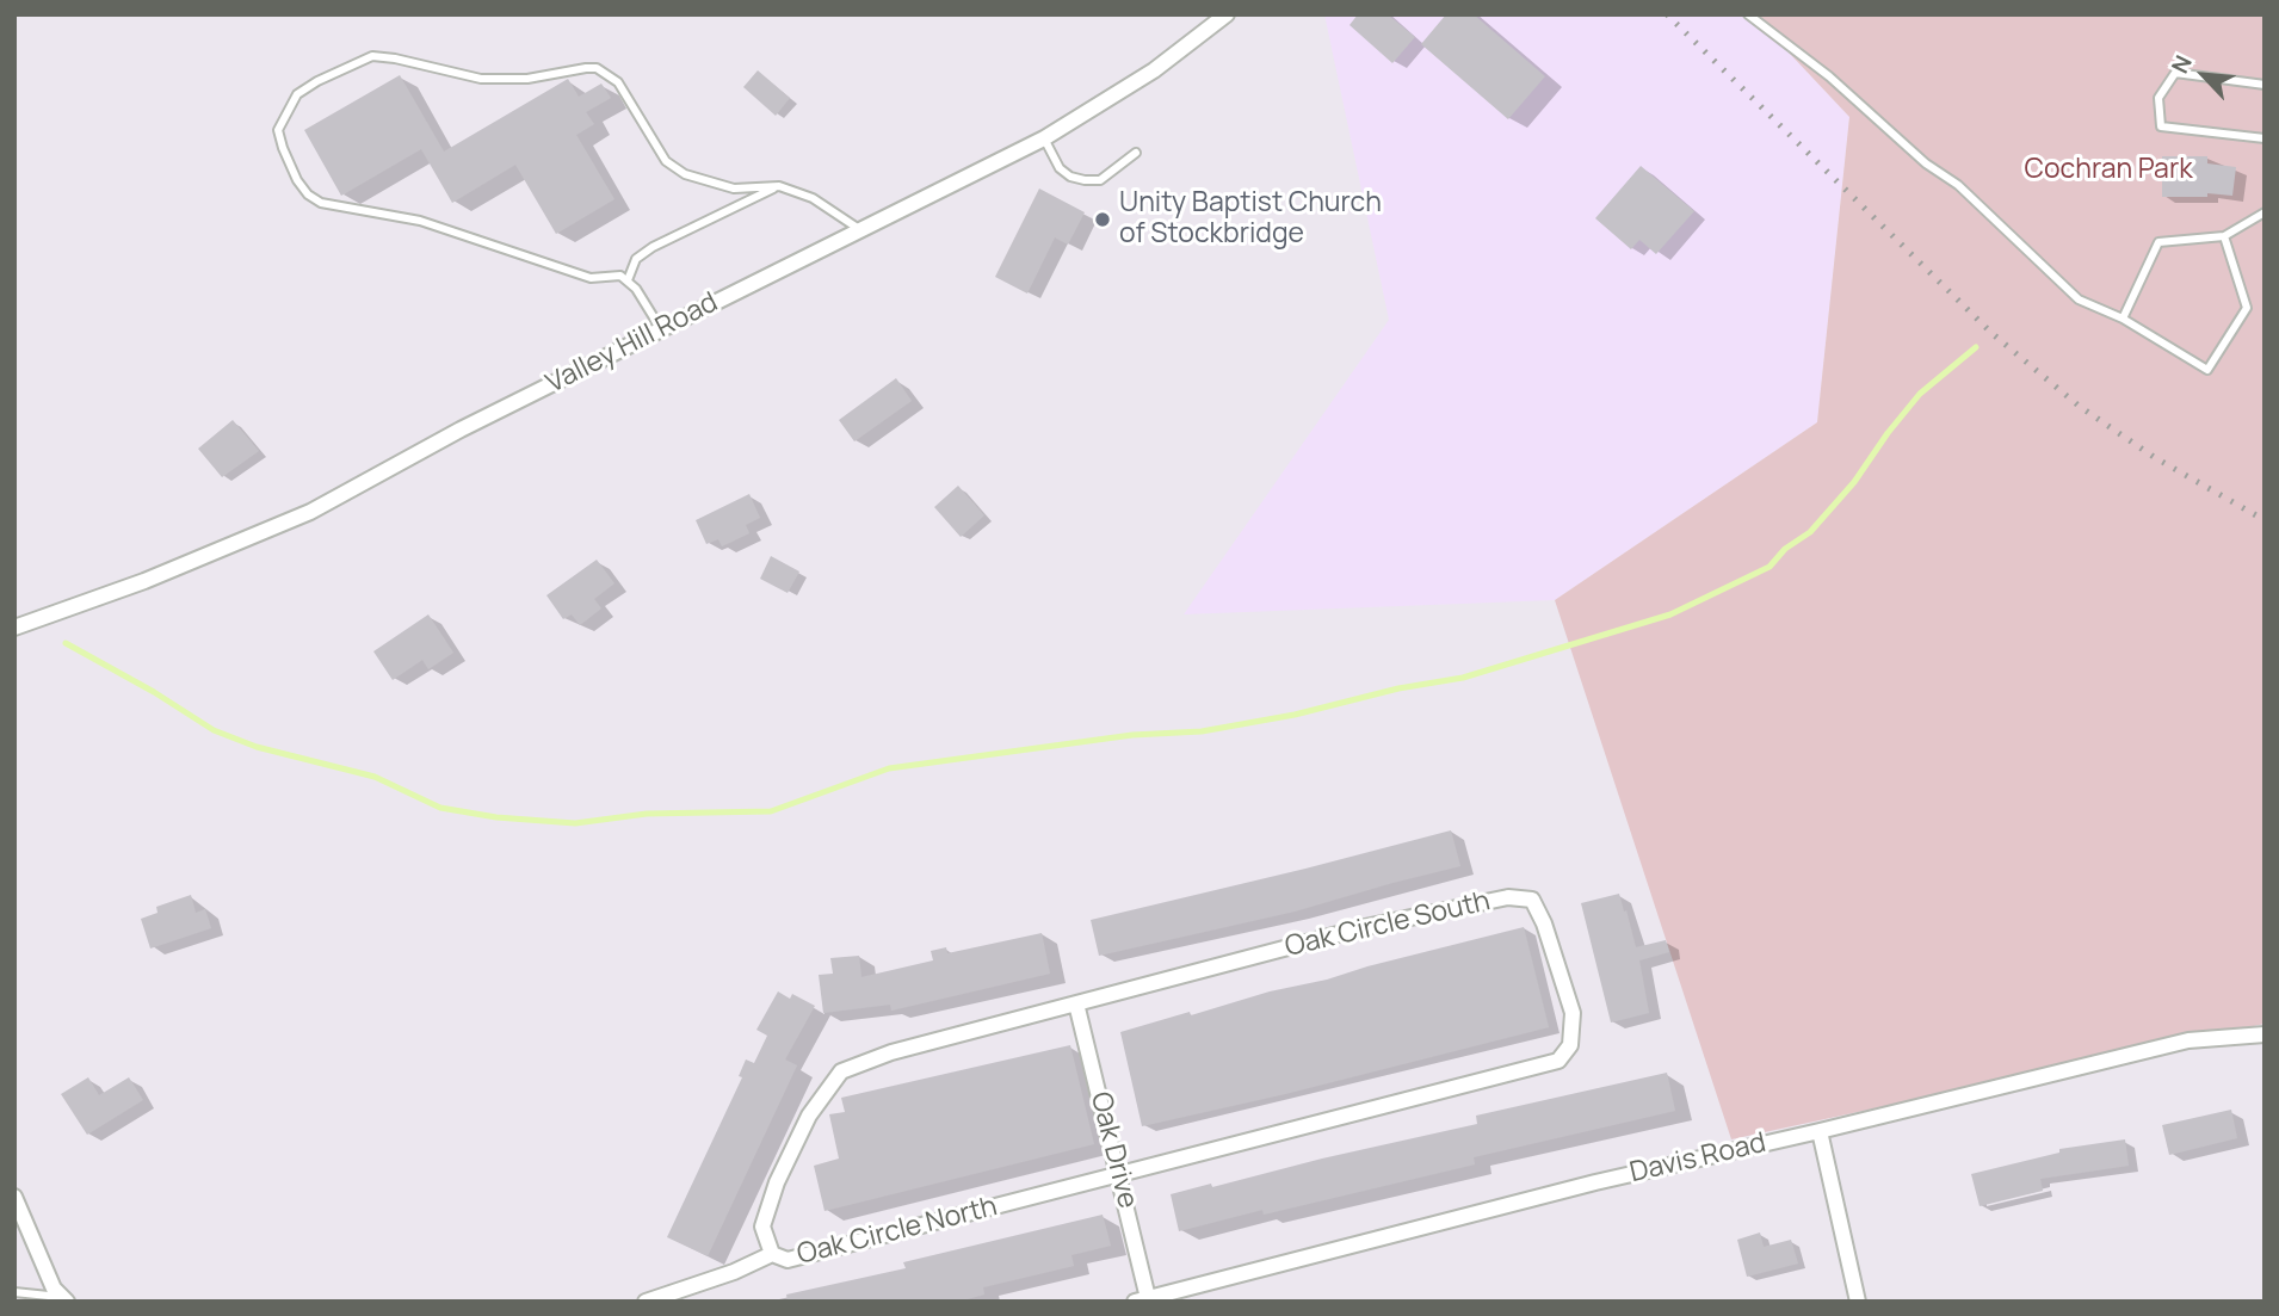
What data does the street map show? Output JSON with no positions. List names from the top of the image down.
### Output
{
  "streets": {
    "street": [
      "Valley Hill Road",
      "Oak Circle South",
      "Oak Drive",
      "Davis Road",
      "Oak Circle North"
    ]
  },
  "crossings": [
    ["Oak Circle South", "Oak Drive"],
    ["Oak Circle South", "Oak Circle North"],
    ["Oak Drive", "Davis Road"],
    ["Oak Drive", "Oak Circle North"]
  ],
  "parks": ["Cochran Park"],
  "places": ["Unity Baptist Church of Stockbridge"],
  "north": "top left"
}
